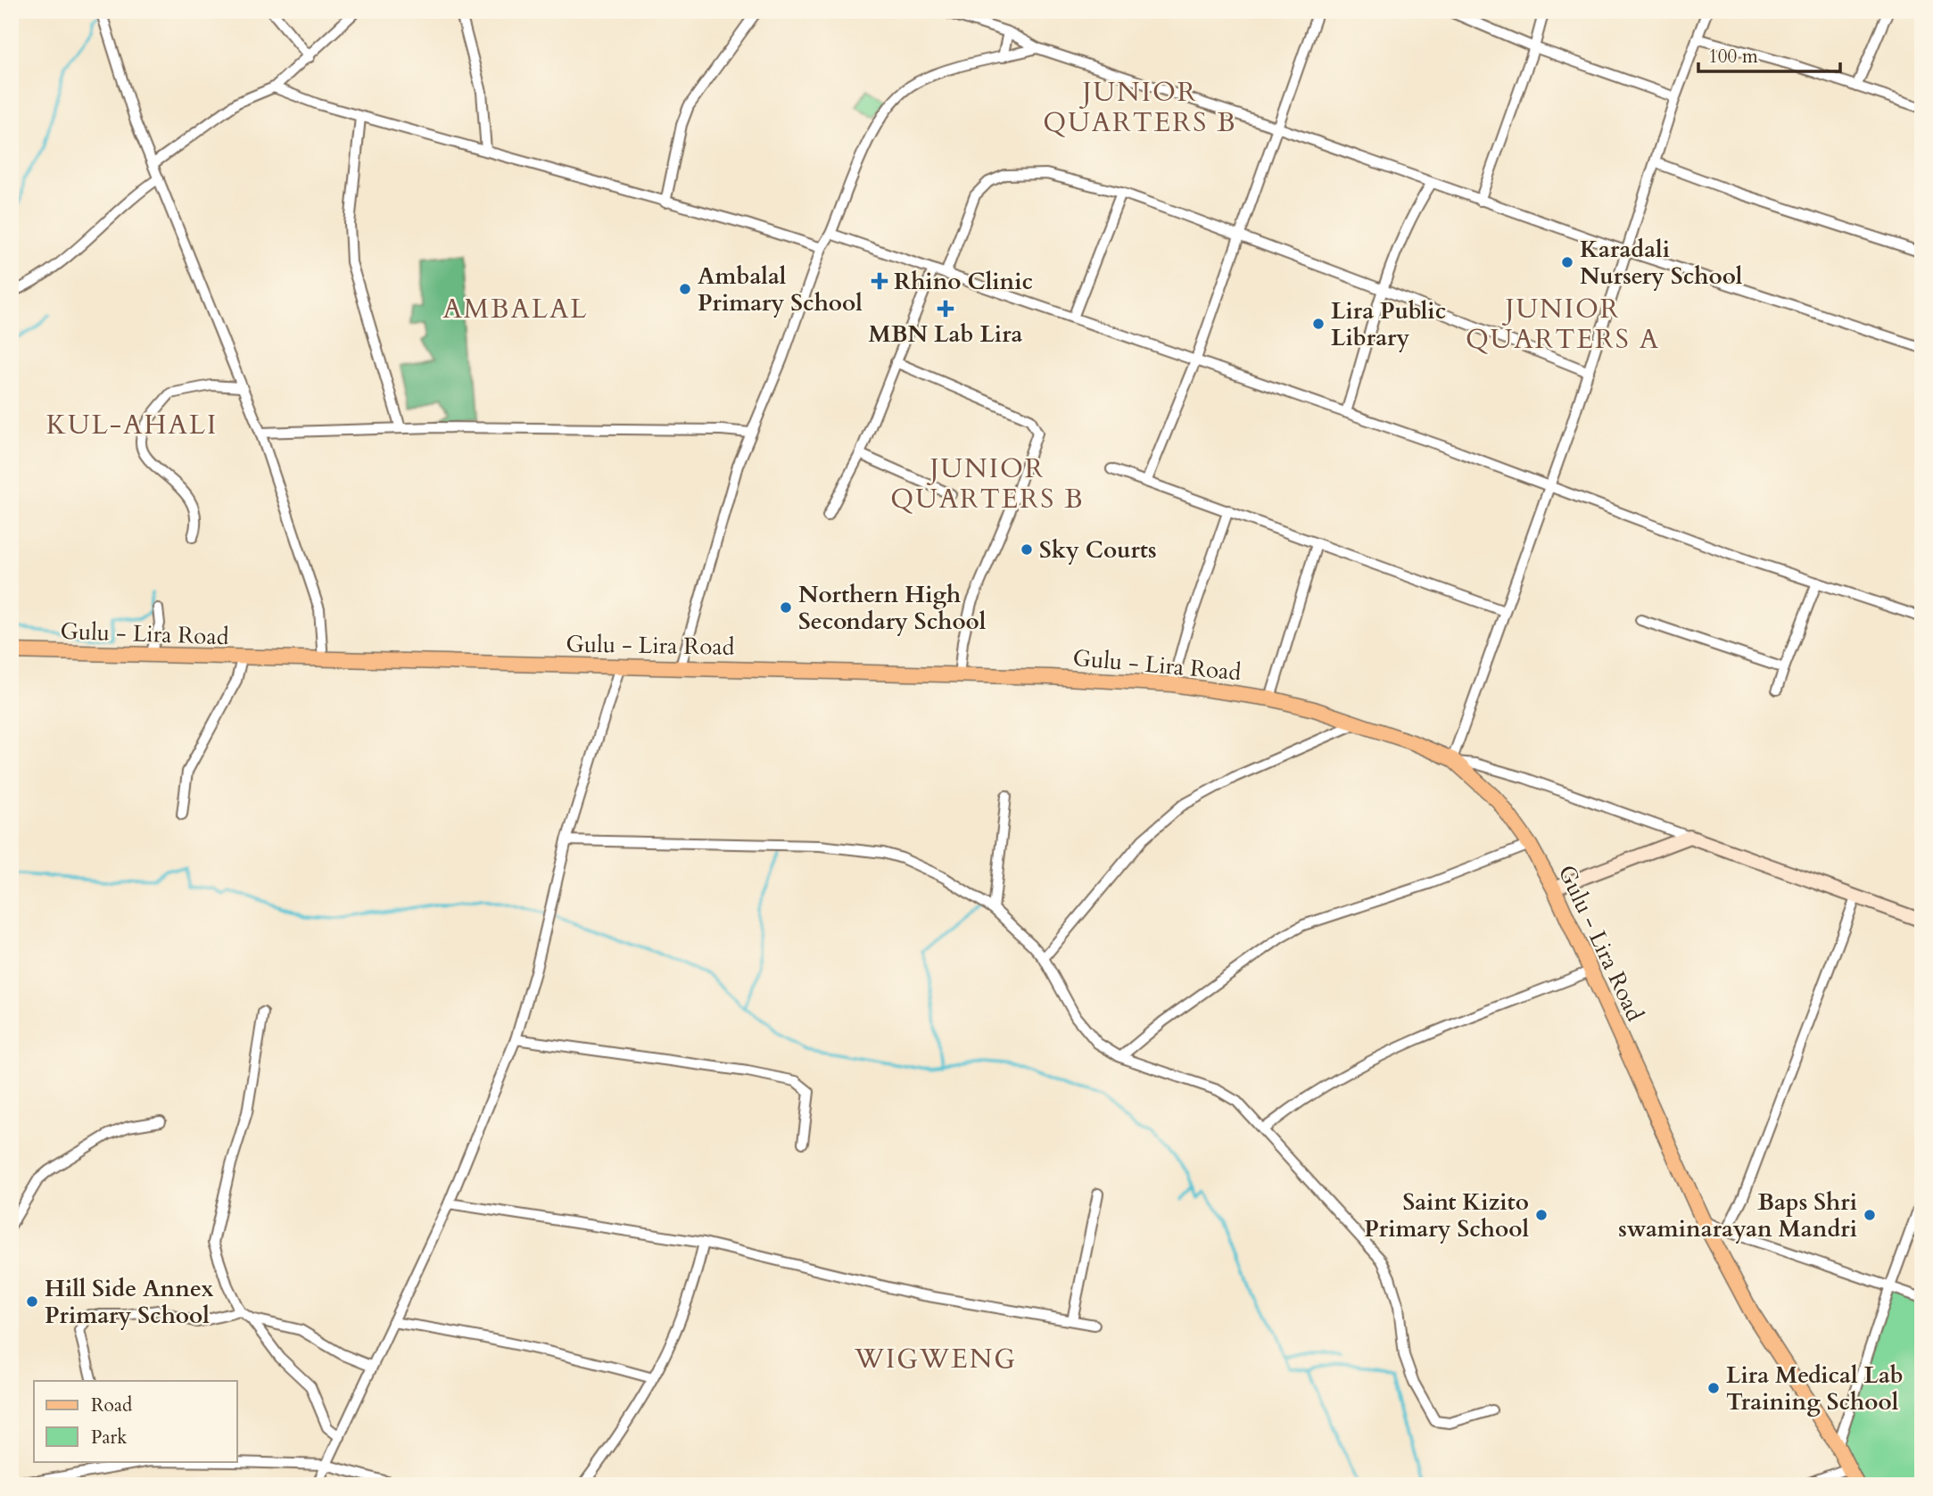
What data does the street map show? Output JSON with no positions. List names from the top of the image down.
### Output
{
  "streets": {
    "main road": ["Gulu - Lira Road"]
  },
  "districts": [
    "JUNIOR QUARTERS B",
    "AMBALAL",
    "JUNIOR QUARTERS A",
    "KUL-AHALI",
    "JUNIOR QUARTERS B",
    "WIGWENG"
  ],
  "places": {
    "other": [
      "Karadali Nursery School",
      "Ambalal Primary School",
      "Lira Public Library",
      "Sky Courts",
      "Northern High Secondary School",
      "Saint Kizito Primary School",
      "Baps Shri swaminarayan Mandri",
      "Hill Side Annex Primary School",
      "Lira Medical Lab Training School"
    ],
    "health": ["Rhino Clinic", "MBN Lab Lira"]
  },
  "legend": ["Road", "Park"],
  "scale_bar": "100 m"
}
